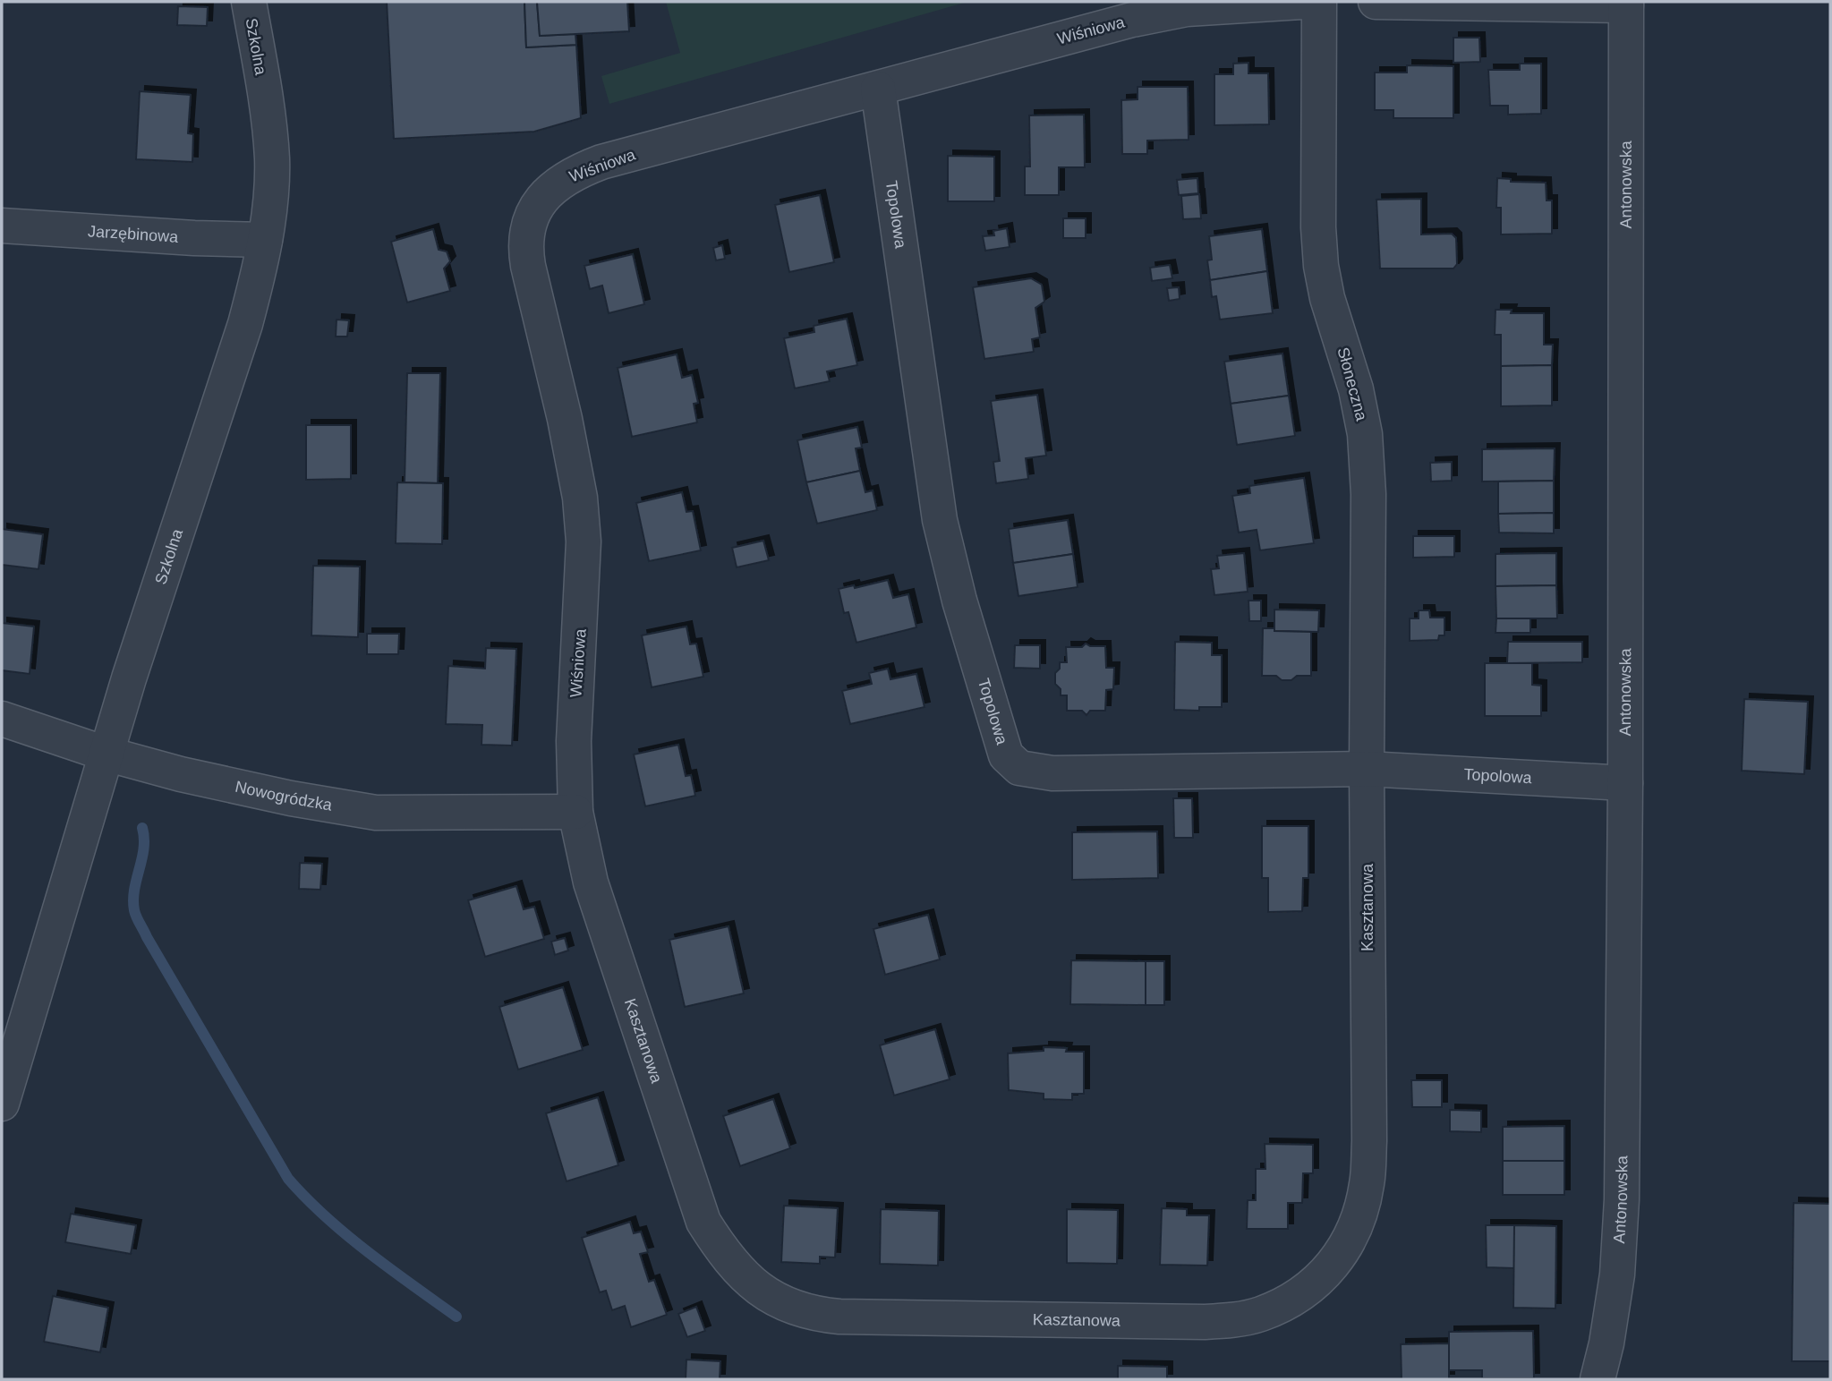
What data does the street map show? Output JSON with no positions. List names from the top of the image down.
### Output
{
  "streets": {
    "street": [
      "Wiśniowa",
      "Szkolna",
      "Antonowska",
      "Topolowa",
      "Jarzębinowa",
      "Słoneczna",
      "Nowogródzka",
      "Kasztanowa"
    ]
  },
  "crossings": [
    ["Wiśniowa", "Topolowa"],
    ["Wiśniowa", "Nowogródzka"],
    ["Wiśniowa", "Kasztanowa"],
    ["Szkolna", "Jarzębinowa"],
    ["Szkolna", "Nowogródzka"],
    ["Antonowska", "Topolowa"],
    ["Topolowa", "Słoneczna"],
    ["Topolowa", "Kasztanowa"],
    ["Słoneczna", "Kasztanowa"]
  ]
}
